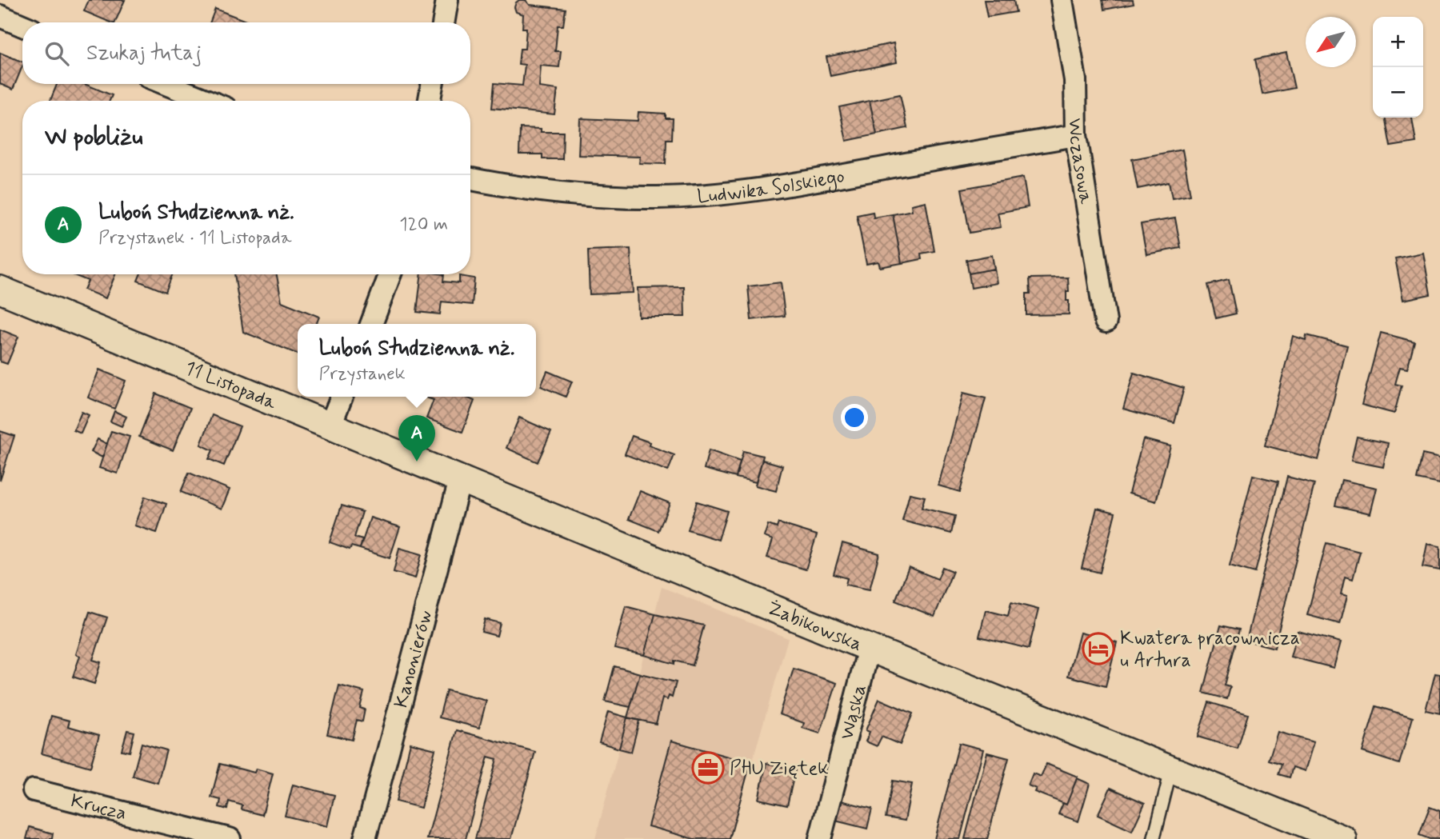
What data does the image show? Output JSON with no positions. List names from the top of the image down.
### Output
{
  "streets": {
    "street": [
      "Wczasowa",
      "Ludwika Solskiego",
      "11 Listopada",
      "Żabikowska",
      "Kanonierów",
      "Wąska",
      "Krucza"
    ]
  },
  "crossings": [
    ["Wczasowa", "Ludwika Solskiego"],
    ["11 Listopada", "Żabikowska"],
    ["11 Listopada", "Kanonierów"],
    ["Żabikowska", "Kanonierów"],
    ["Żabikowska", "Wąska"]
  ],
  "places": {
    "hotel": ["Kwatera pracownicza u Artura"],
    "office": ["PHU Ziętek"]
  },
  "north": "bottom left",
  "page": {
    "map_buttons": ["+", "−"],
    "search": "Szukaj tutaj",
    "heading": "W pobliżu",
    "list": [
      {
        "mark": "A",
        "name": "Luboń Studzienna nż.",
        "note": "Przystanek · 11 Listopada",
        "value": "120 m"
      }
    ],
    "popup": ["Luboń Studzienna nż.", "Przystanek"],
    "pins": "A"
  }
}
